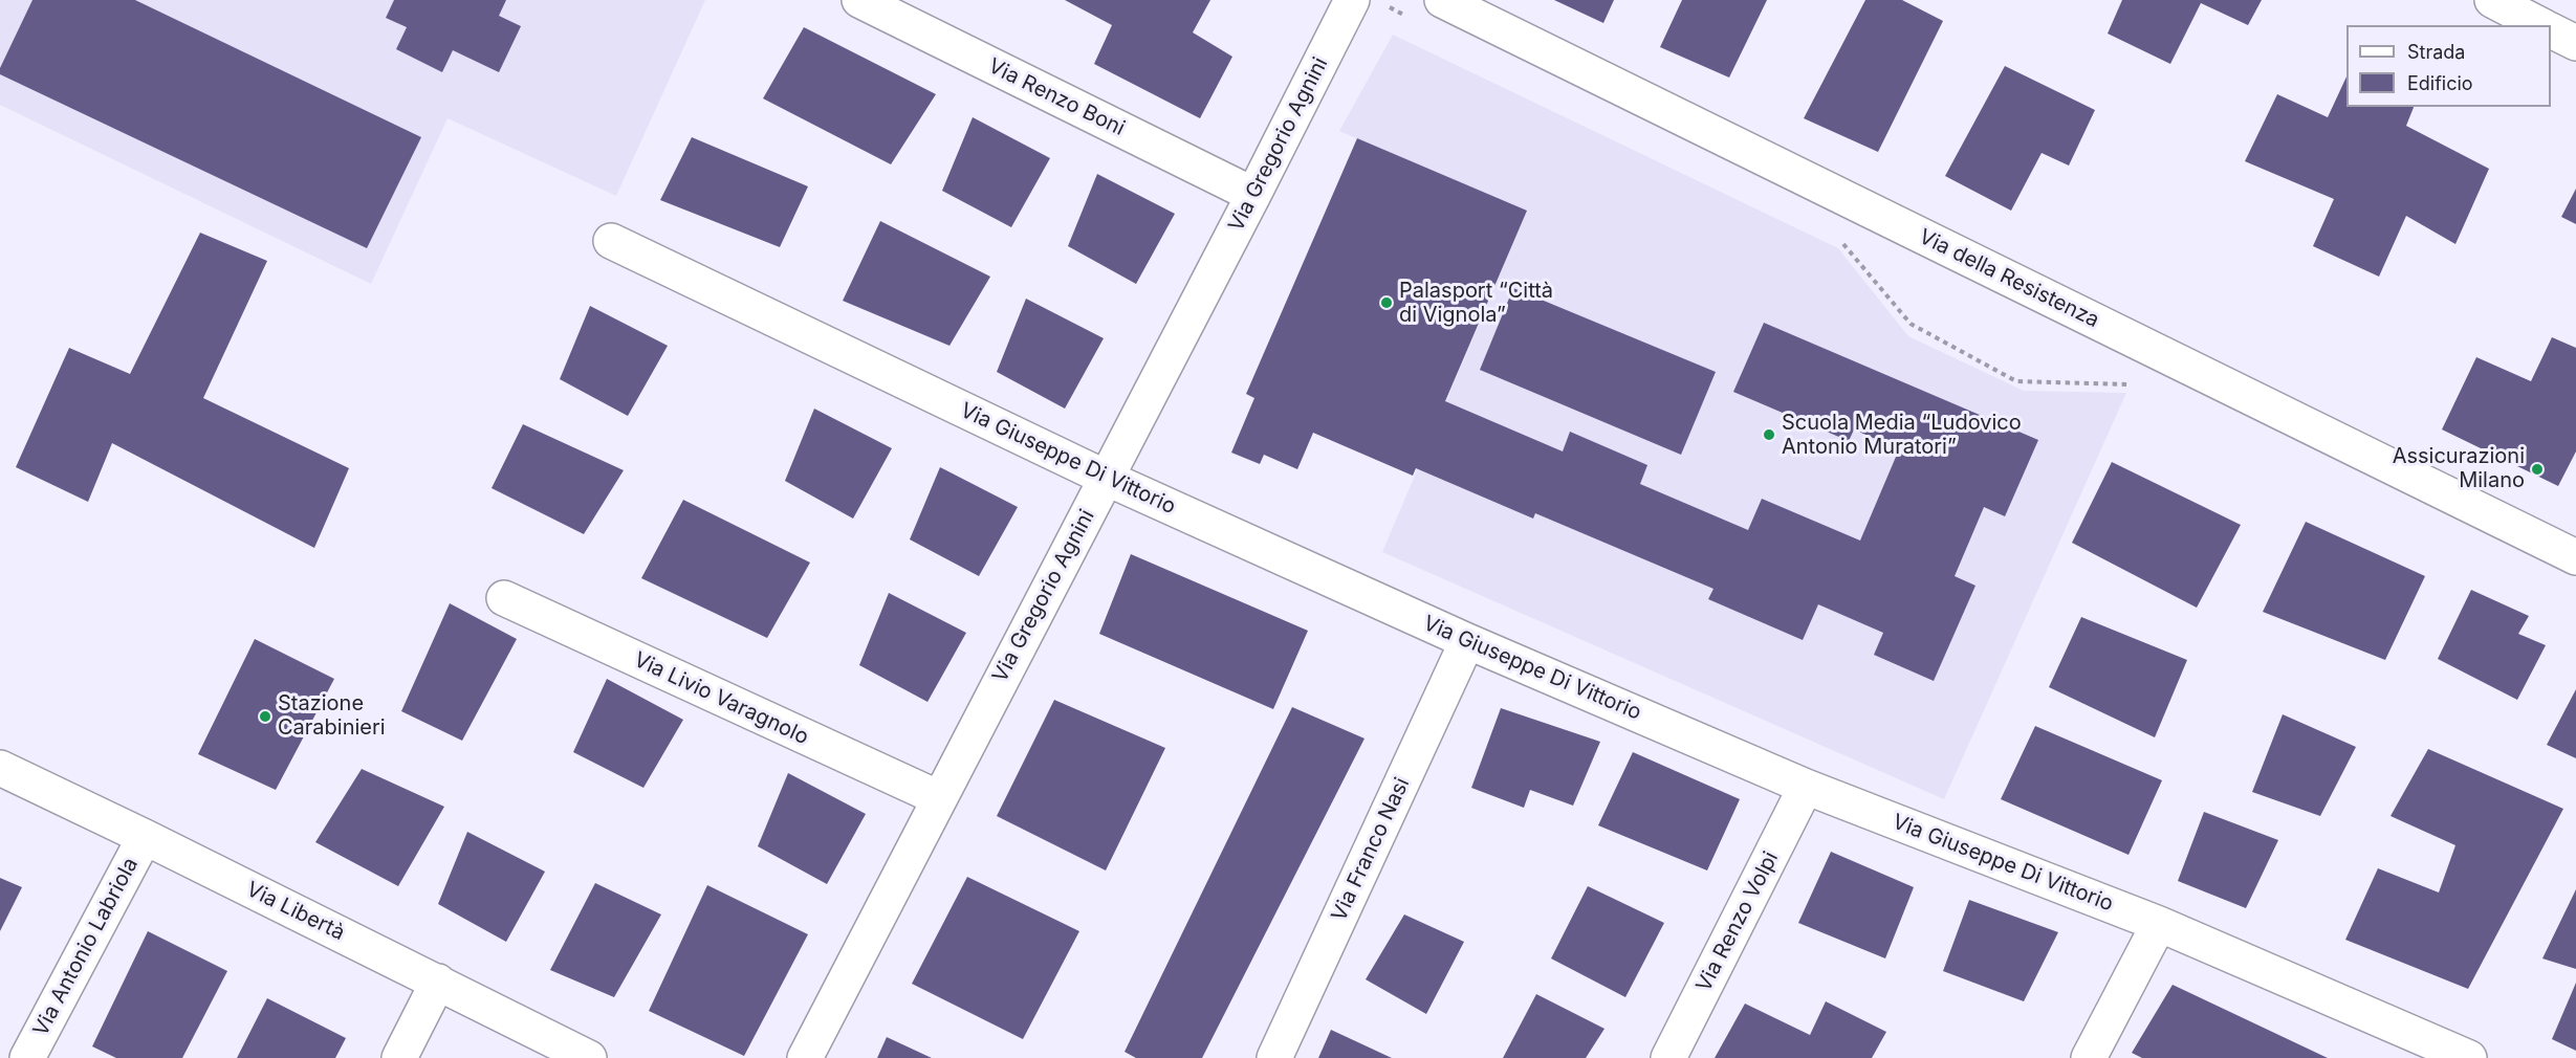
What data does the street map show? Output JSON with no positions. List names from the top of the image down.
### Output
{
  "streets": {
    "street": [
      "Via Renzo Boni",
      "Via Gregorio Agnini",
      "Via della Resistenza",
      "Via Giuseppe Di Vittorio",
      "Via Livio Varagnolo",
      "Via Franco Nasi",
      "Via Libertà",
      "Via Renzo Volpi",
      "Via Antonio Labriola"
    ]
  },
  "crossings": [
    ["Via Renzo Boni", "Via Gregorio Agnini"],
    ["Via Gregorio Agnini", "Via Giuseppe Di Vittorio"],
    ["Via Gregorio Agnini", "Via Livio Varagnolo"],
    ["Via Giuseppe Di Vittorio", "Via Franco Nasi"],
    ["Via Giuseppe Di Vittorio", "Via Renzo Volpi"],
    ["Via Libertà", "Via Antonio Labriola"]
  ],
  "places": [
    "Palasport “Città di Vignola”",
    "Scuola Media “Ludovico Antonio Muratori”",
    "Assicurazioni Milano",
    "Stazione Carabinieri"
  ],
  "legend": ["Strada", "Edificio"]
}
